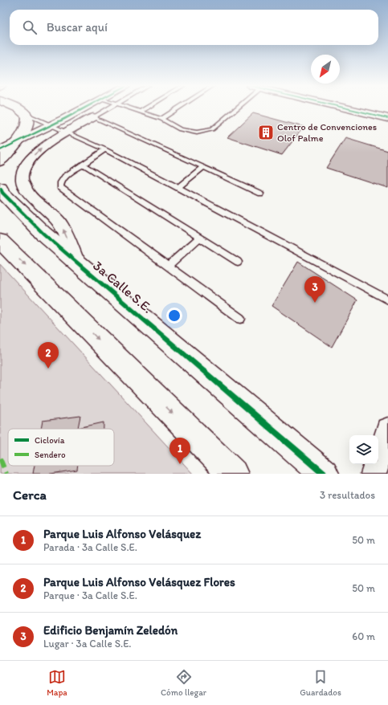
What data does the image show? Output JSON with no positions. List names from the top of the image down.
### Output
{
  "streets": {
    "street": ["3a Calle S.E."]
  },
  "places": {
    "building": ["Centro de Convenciones Olof Palme"]
  },
  "legend": ["Ciclovía", "Sendero"],
  "north": "bottom left",
  "page": {
    "search": "Buscar aquí",
    "pins": ["3", "2", "1"],
    "heading": ["Cerca", "3 resultados"],
    "list": [
      {
        "mark": "1",
        "name": "Parque Luis Alfonso Velásquez",
        "note": "Parada · 3a Calle S.E.",
        "value": "50 m"
      },
      {
        "mark": "2",
        "name": "Parque Luis Alfonso Velásquez Flores",
        "note": "Parque · 3a Calle S.E.",
        "value": "50 m"
      },
      {
        "mark": "3",
        "name": "Edificio Benjamín Zeledón",
        "note": "Lugar · 3a Calle S.E.",
        "value": "60 m"
      }
    ],
    "nav": ["Mapa", "Cómo llegar", "Guardados"]
  }
}
